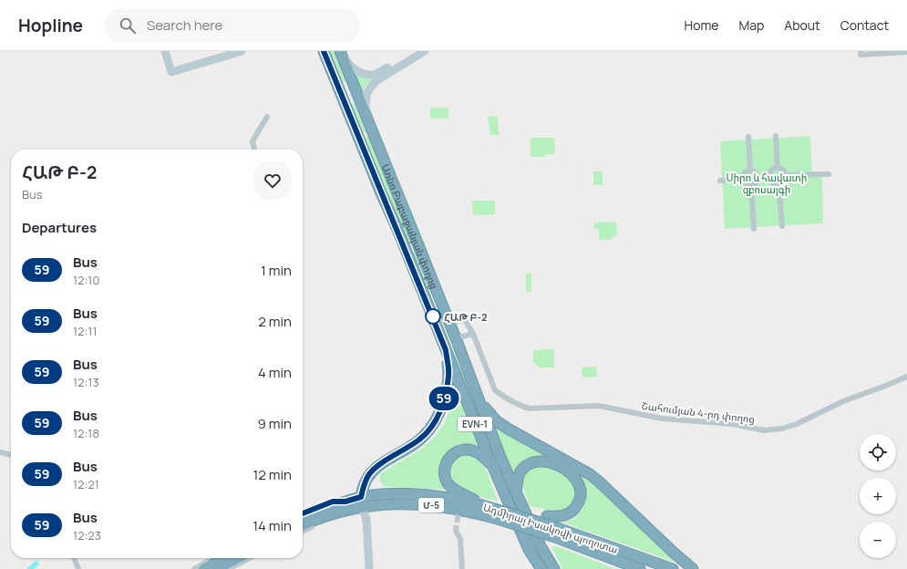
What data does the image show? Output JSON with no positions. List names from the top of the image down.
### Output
{
  "streets": {
    "highway": [
      "Առնո Բաբաջանյան փողոց",
      "EVN-1",
      "Մ-5",
      "Ադմիրալ Իսակովի պողոտա"
    ],
    "street": ["Շահումյան 4-րդ փողոց"]
  },
  "crossings": [
    ["Առնո Բաբաջանյան փողոց", "Շահումյան 4-րդ փողոց"],
    ["Առնո Բաբաջանյան փողոց", "EVN-1"]
  ],
  "parks": ["Սիրո և հավատի զբոսայգի"],
  "places": ["ՀԱԹ Բ-2"],
  "lines": ["bus line 59"],
  "page": {
    "header": "Hopline",
    "search": "Search here",
    "nav": [
      "Home",
      "Map",
      "About",
      "Contact"
    ],
    "on_map": "59",
    "heading": [
      ["ՀԱԹ Բ-2", "Bus"],
      "Departures"
    ],
    "list": [
      {
        "mark": "59",
        "name": "Bus",
        "note": "12:10",
        "value": "1 min"
      },
      {
        "mark": "59",
        "name": "Bus",
        "note": "12:11",
        "value": "2 min"
      },
      {
        "mark": "59",
        "name": "Bus",
        "note": "12:13",
        "value": "4 min"
      },
      {
        "mark": "59",
        "name": "Bus",
        "note": "12:18",
        "value": "9 min"
      },
      {
        "mark": "59",
        "name": "Bus",
        "note": "12:21",
        "value": "12 min"
      },
      {
        "mark": "59",
        "name": "Bus",
        "note": "12:23",
        "value": "14 min"
      }
    ],
    "map_buttons": ["+", "−"]
  }
}
